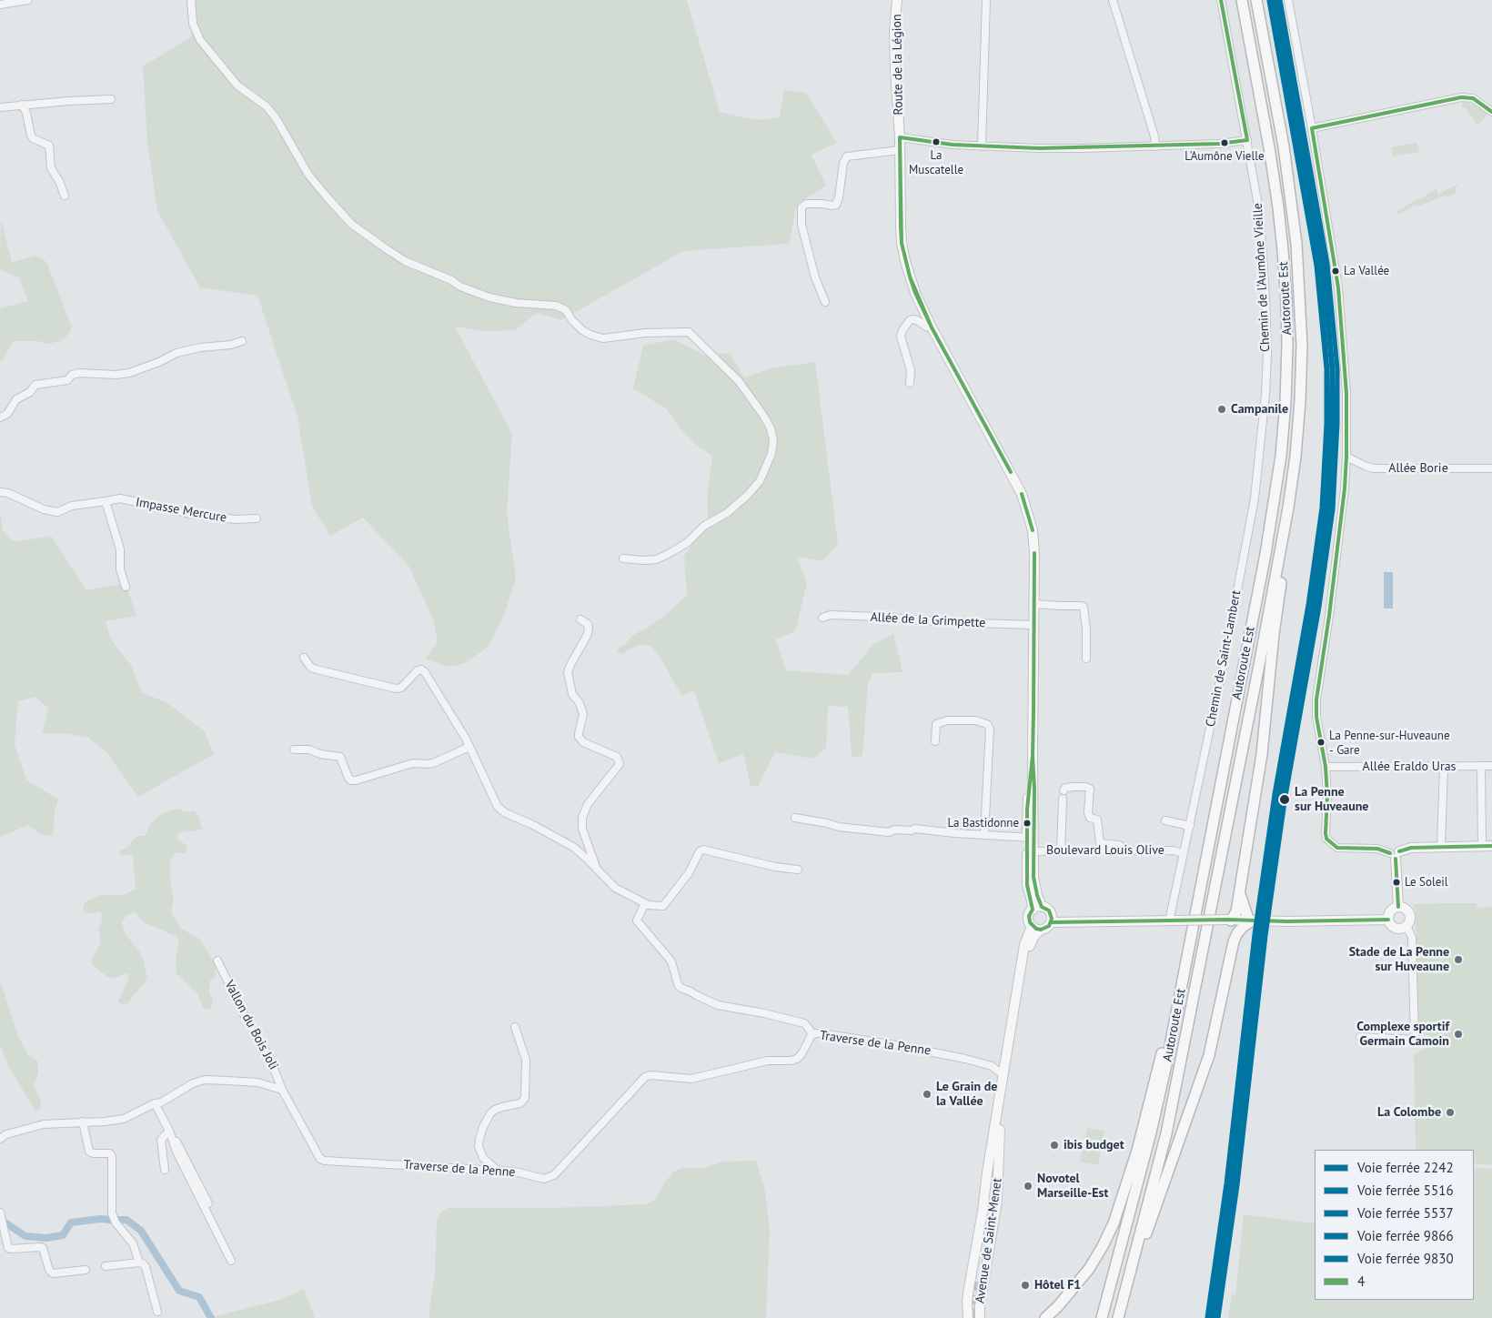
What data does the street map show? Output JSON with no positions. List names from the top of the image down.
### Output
{
  "streets": {
    "highway": ["Autoroute Est"],
    "main road": ["Route de la Légion", "Avenue de Saint-Menet"],
    "street": [
      "Chemin de l'Aumône Vieille",
      "Allée Borie",
      "Impasse Mercure",
      "Allée de la Grimpette",
      "Chemin de Saint-Lambert",
      "Allée Eraldo Uras",
      "Boulevard Louis Olive",
      "Vallon du Bois Joli",
      "Traverse de la Penne"
    ]
  },
  "crossings": [
    ["Route de la Légion", "Allée de la Grimpette"],
    ["Route de la Légion", "Boulevard Louis Olive"],
    ["Chemin de l'Aumône Vieille", "Chemin de Saint-Lambert"],
    ["Chemin de Saint-Lambert", "Boulevard Louis Olive"],
    ["Vallon du Bois Joli", "Traverse de la Penne"],
    ["Traverse de la Penne", "Avenue de Saint-Menet"]
  ],
  "places": [
    "La Muscatelle",
    "L'Aumône Vielle",
    "La Vallée",
    "Campanile",
    "La Penne-sur-Huveaune - Gare",
    "La Penne sur Huveaune",
    "La Bastidonne",
    "Le Soleil",
    "Stade de La Penne sur Huveaune",
    "Complexe sportif Germain Camoin",
    "Le Grain de la Vallée",
    "La Colombe",
    "ibis budget",
    "Novotel Marseille-Est",
    "Hôtel F1"
  ],
  "lines": [
    "rail line 2242",
    "rail line 5516",
    "rail line 5537",
    "rail line 9830",
    "transit line 4",
    "rail line 9866"
  ],
  "legend": [
    "Voie ferrée 2242",
    "Voie ferrée 5516",
    "Voie ferrée 5537",
    "Voie ferrée 9866",
    "Voie ferrée 9830",
    "4"
  ]
}
